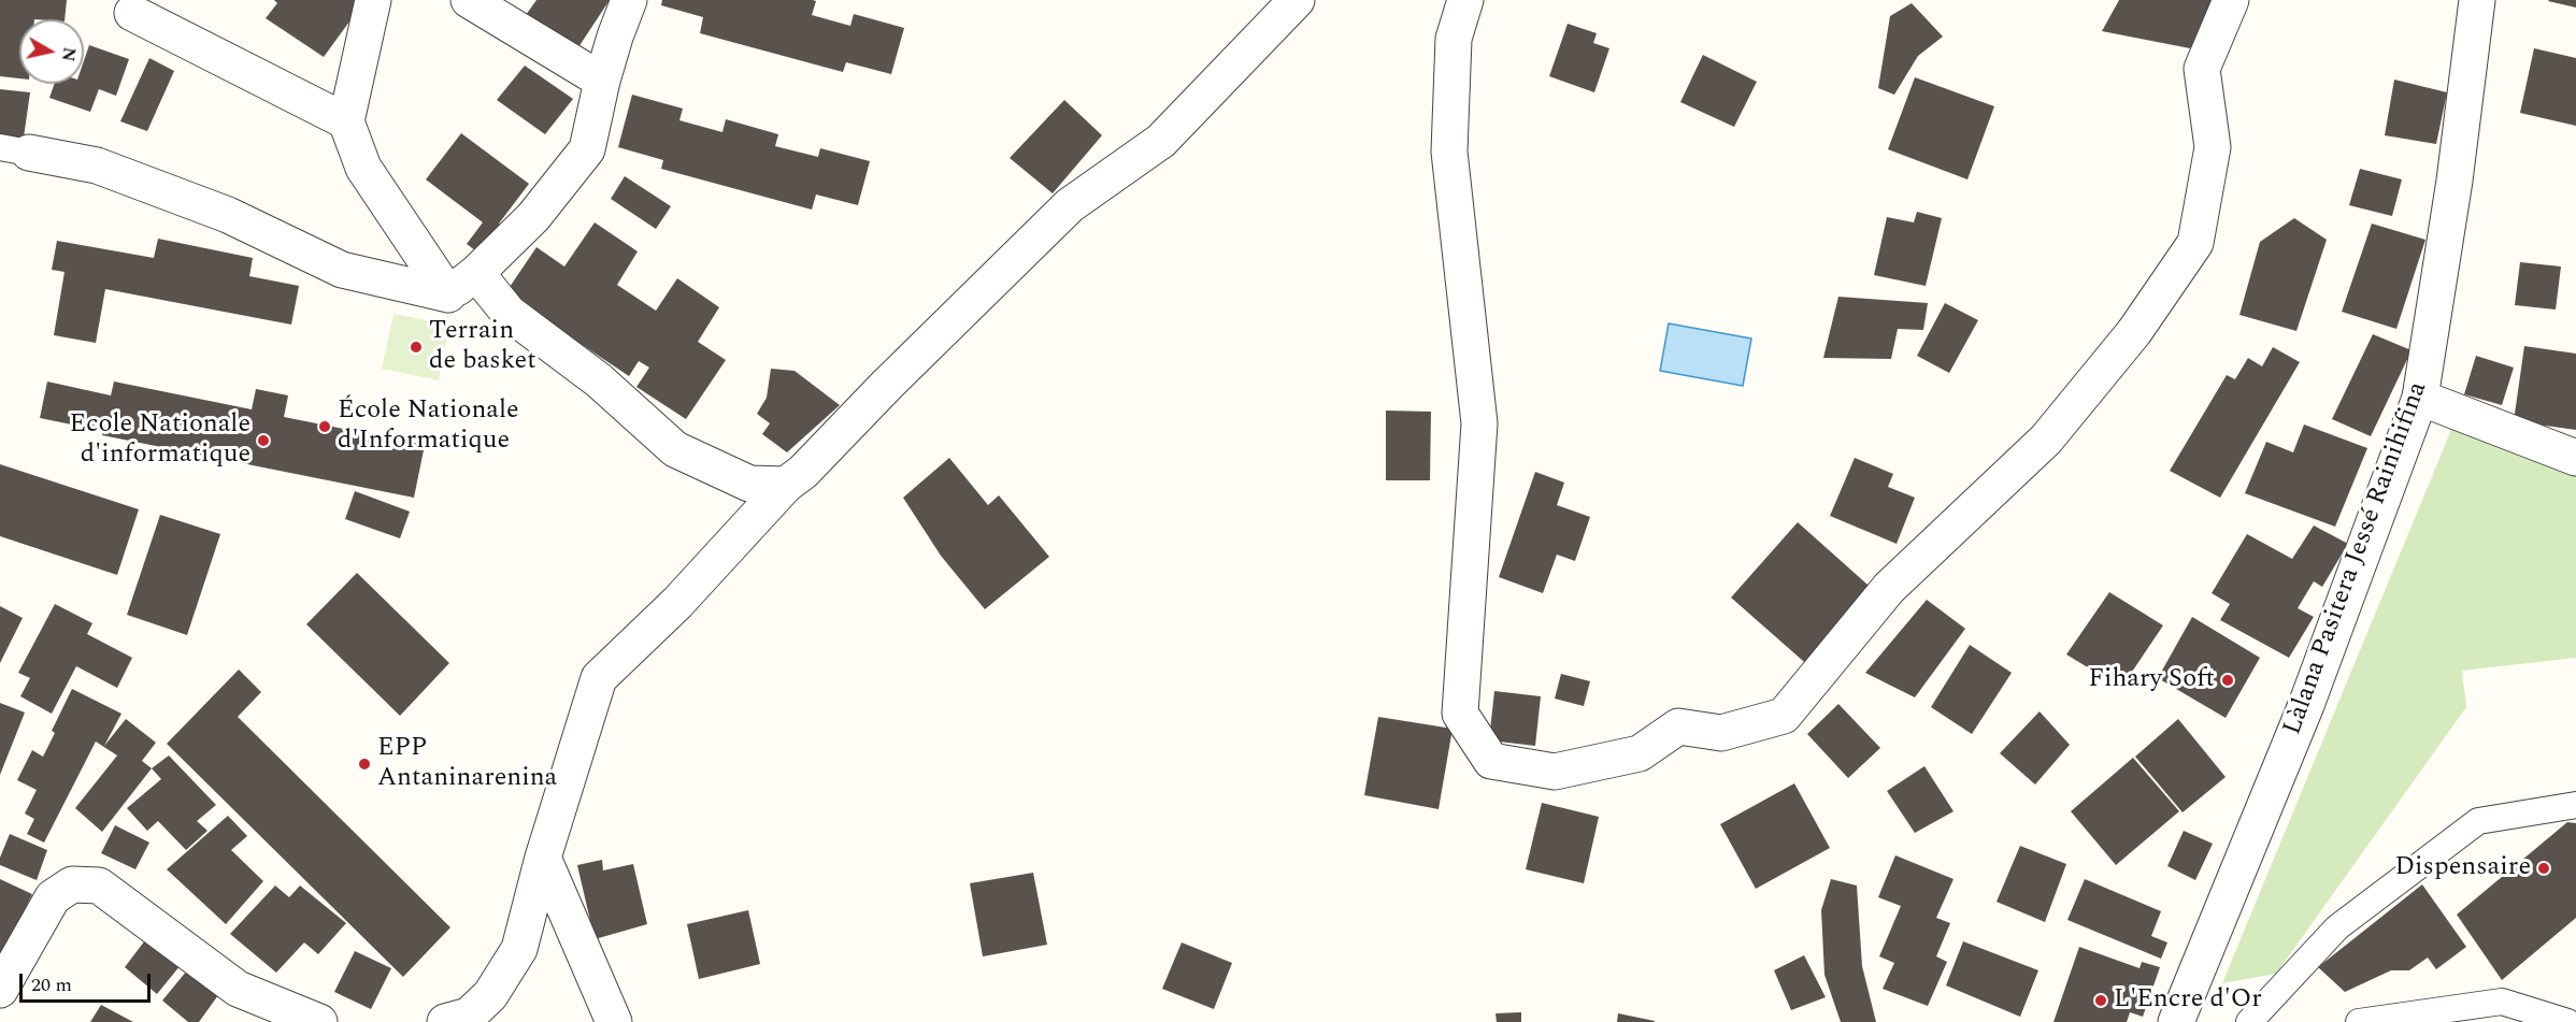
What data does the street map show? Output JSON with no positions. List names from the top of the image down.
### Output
{
  "streets": {
    "street": ["Làlana Pasitera Jessé Rainihifina"]
  },
  "places": [
    "Terrain de basket",
    "École Nationale d'Informatique",
    "Ecole Nationale d'informatique",
    "Fihary Soft",
    "EPP Antaninarenina",
    "Dispensaire",
    "L'Encre d'Or"
  ],
  "scale_bar": "20 m",
  "north": "right"
}
